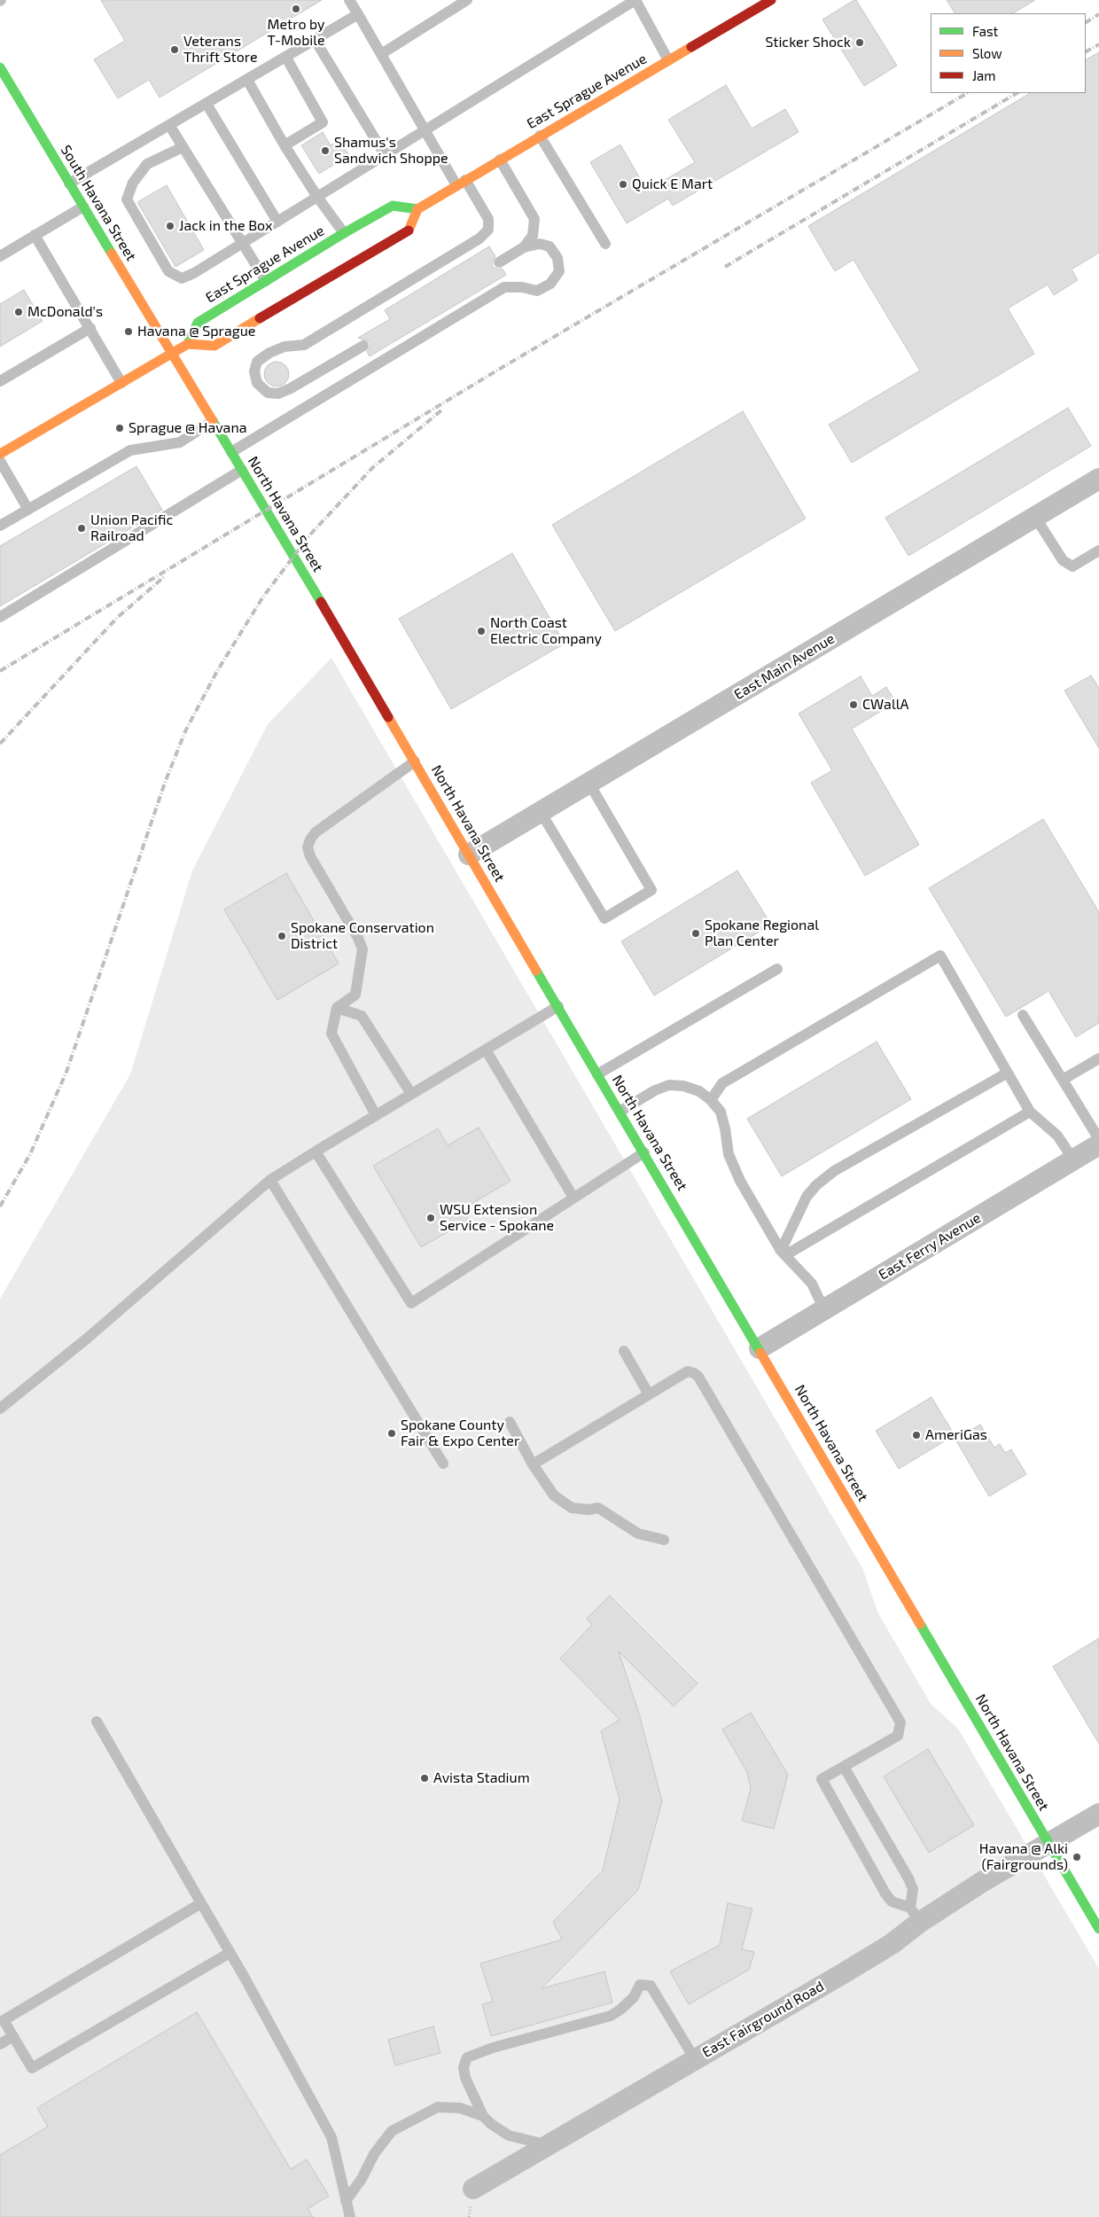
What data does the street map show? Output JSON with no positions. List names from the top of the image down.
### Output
{
  "streets": {
    "street": [
      "East Sprague Avenue",
      "South Havana Street",
      "North Havana Street",
      "East Main Avenue",
      "East Ferry Avenue",
      "East Fairground Road"
    ]
  },
  "crossings": [
    ["South Havana Street", "North Havana Street"],
    ["North Havana Street", "East Main Avenue"],
    ["North Havana Street", "East Ferry Avenue"],
    ["North Havana Street", "East Fairground Road"]
  ],
  "places": [
    "Metro by T-Mobile",
    "Sticker Shock",
    "Veterans Thrift Store",
    "Shamus's Sandwich Shoppe",
    "Quick E Mart",
    "Jack in the Box",
    "McDonald's",
    "Havana @ Sprague",
    "Sprague @ Havana",
    "Union Pacific Railroad",
    "North Coast Electric Company",
    "CWallA",
    "Spokane Regional Plan Center",
    "Spokane Conservation District",
    "WSU Extension Service - Spokane",
    "Spokane County Fair & Expo Center",
    "AmeriGas",
    "Avista Stadium",
    "Havana @ Alki (Fairgrounds)"
  ],
  "legend": ["Fast", "Slow", "Jam"]
}
